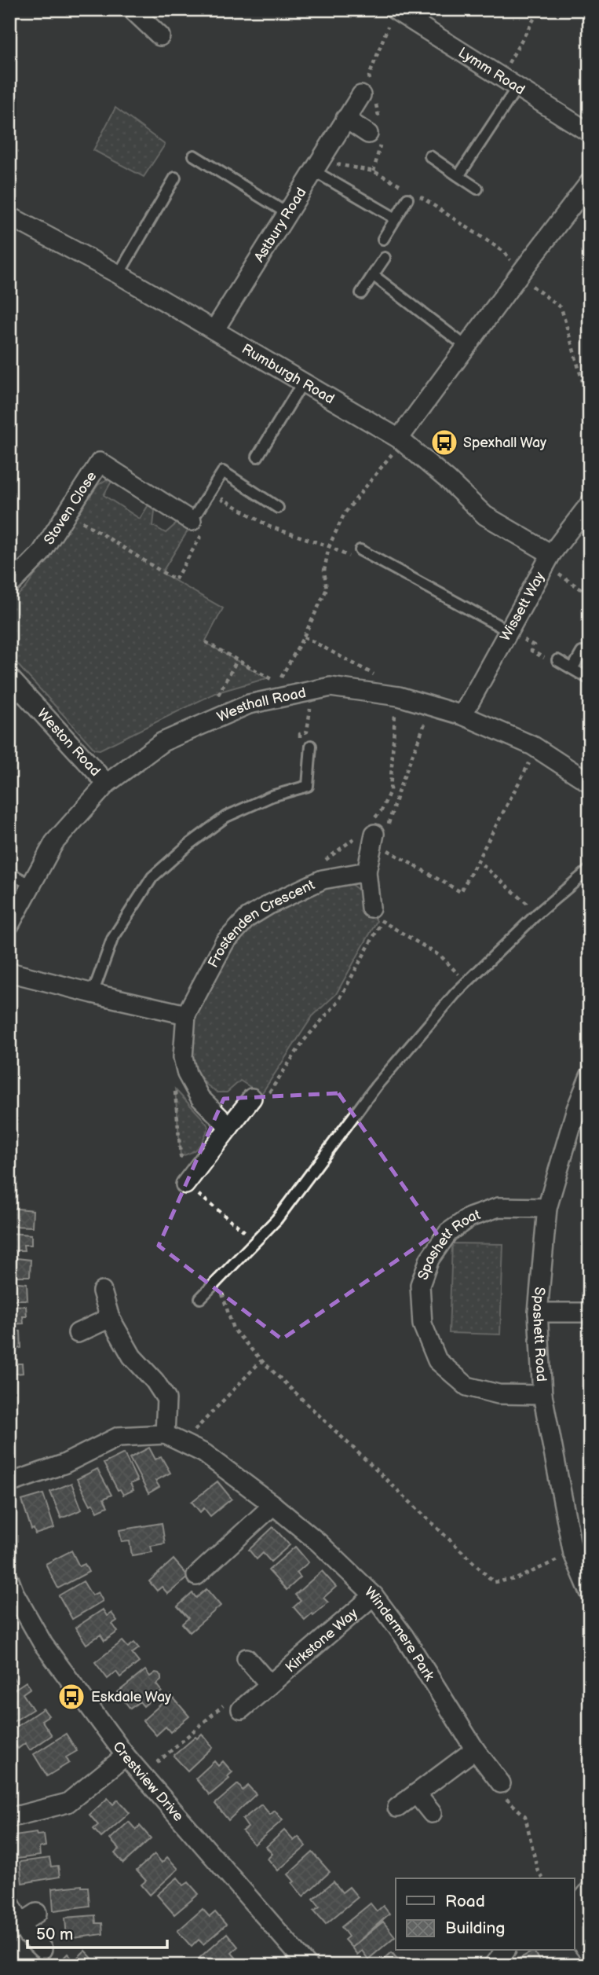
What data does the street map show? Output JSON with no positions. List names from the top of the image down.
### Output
{
  "streets": {
    "street": [
      "Lymm Road",
      "Astbury Road",
      "Rumburgh Road",
      "Stoven Close",
      "Wissett Way",
      "Westhall Road",
      "Weston Road",
      "Frostenden Crescent",
      "Spashett Roat",
      "Spashett Road",
      "Windermere Park",
      "Kirkstone Way",
      "Crestview Drive"
    ]
  },
  "crossings": [
    ["Astbury Road", "Rumburgh Road"],
    ["Rumburgh Road", "Wissett Way"],
    ["Wissett Way", "Westhall Road"],
    ["Westhall Road", "Weston Road"],
    ["Spashett Roat", "Spashett Road"],
    ["Windermere Park", "Kirkstone Way"]
  ],
  "places": {
    "bus stop": ["Spexhall Way", "Eskdale Way"]
  },
  "legend": ["Road", "Building"],
  "scale_bar": "50 m"
}
